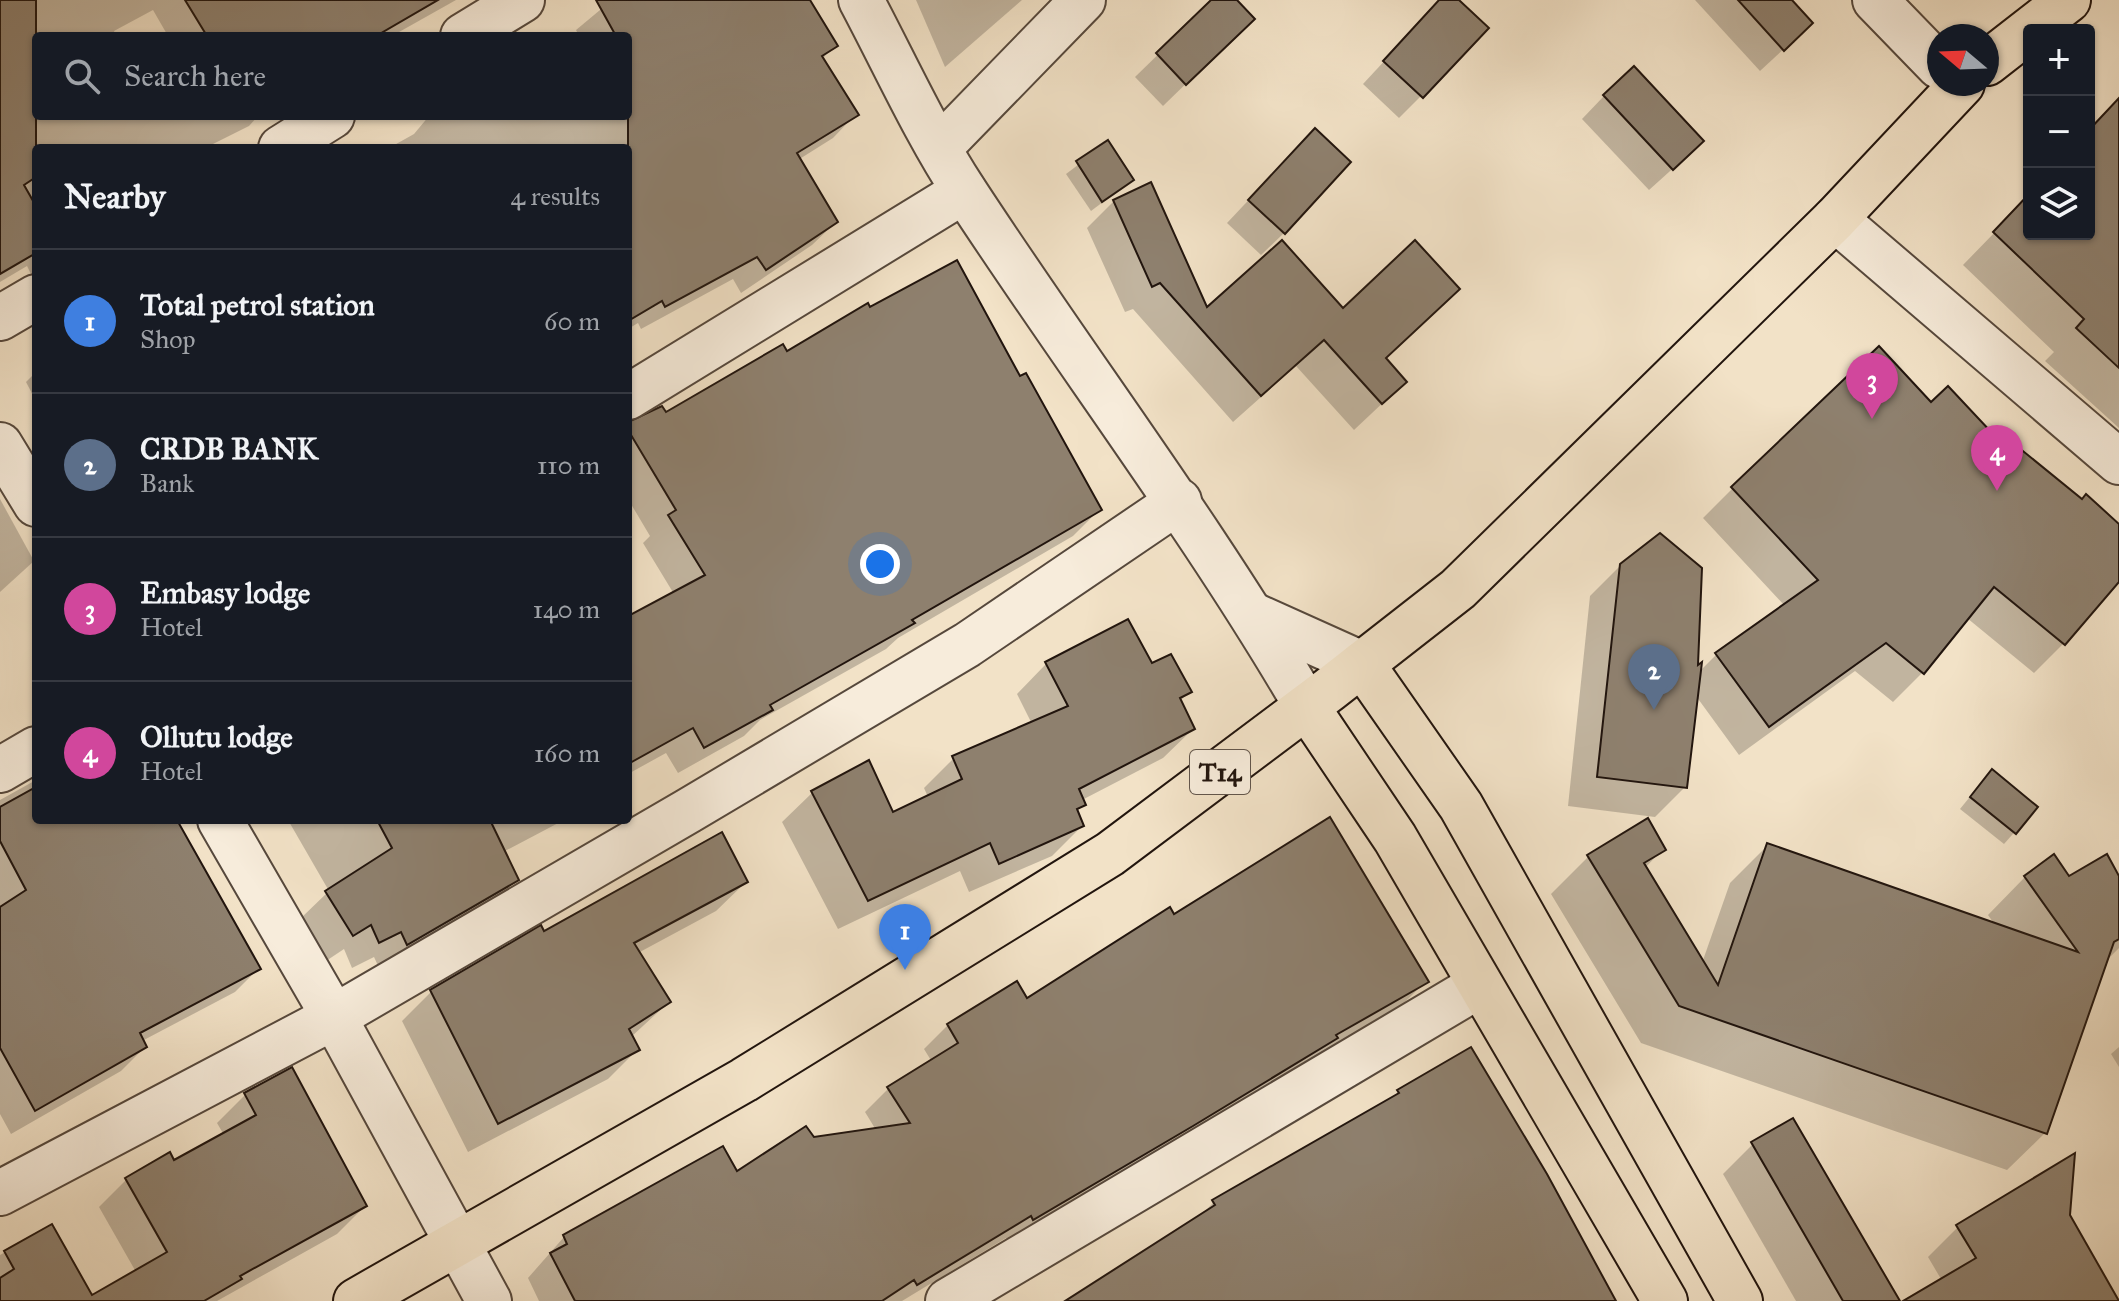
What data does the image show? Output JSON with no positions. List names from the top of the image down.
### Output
{
  "streets": {
    "main road": ["T14"]
  },
  "north": "left",
  "page": {
    "map_buttons": ["+", "−"],
    "search": "Search here",
    "heading": ["Nearby", "4 results"],
    "list": [
      {
        "mark": "1",
        "name": "Total petrol station",
        "note": "Shop",
        "value": "60 m"
      },
      {
        "mark": "2",
        "name": "CRDB BANK",
        "note": "Bank",
        "value": "110 m"
      },
      {
        "mark": "3",
        "name": "Embasy lodge",
        "note": "Hotel",
        "value": "140 m"
      },
      {
        "mark": "4",
        "name": "Ollutu lodge",
        "note": "Hotel",
        "value": "160 m"
      }
    ],
    "pins": [
      "3",
      "4",
      "2",
      "1"
    ]
  }
}
